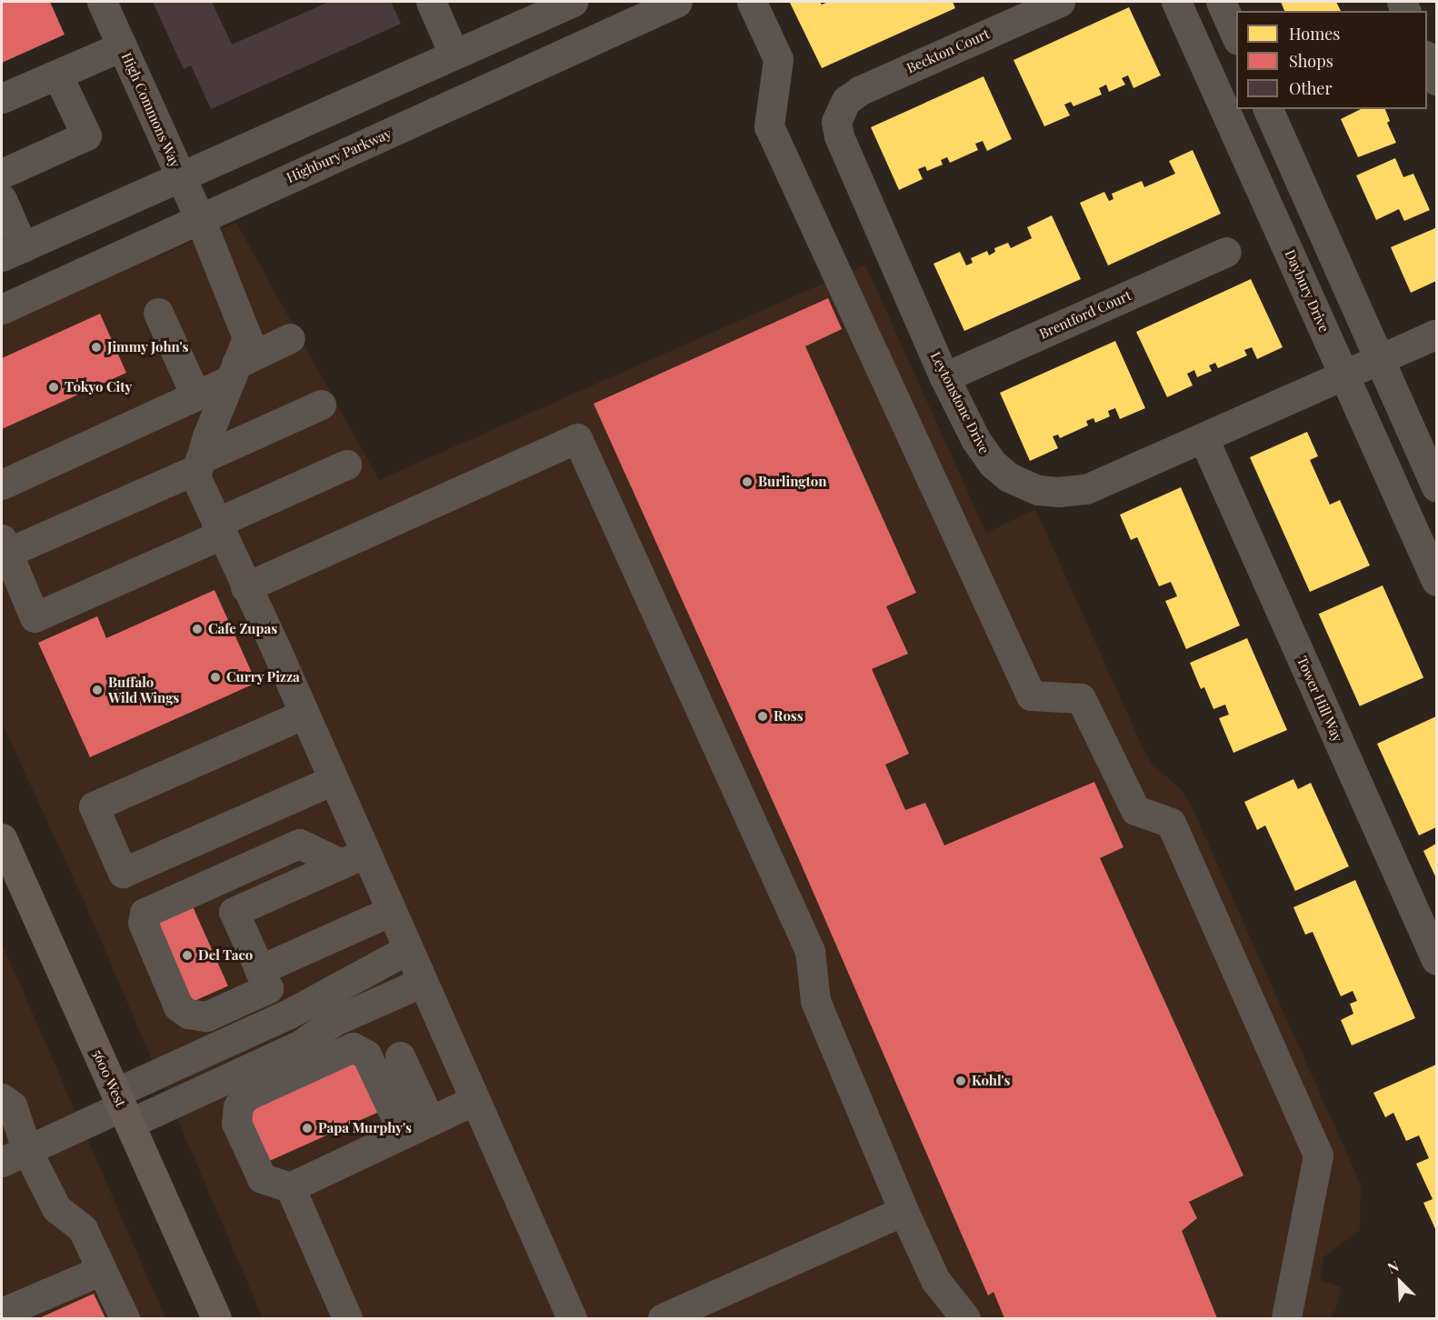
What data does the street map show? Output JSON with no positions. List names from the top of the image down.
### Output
{
  "streets": {
    "main road": ["5600 West"],
    "street": [
      "Beckton Court",
      "High Commons Way",
      "Highbury Parkway",
      "Daybury Drive",
      "Brentford Court",
      "Leytonstone Drive",
      "Tower Hill Way"
    ]
  },
  "crossings": [
    ["Beckton Court", "Leytonstone Drive"],
    ["High Commons Way", "Highbury Parkway"],
    ["Daybury Drive", "Leytonstone Drive"],
    ["Brentford Court", "Leytonstone Drive"],
    ["Leytonstone Drive", "Tower Hill Way"]
  ],
  "places": [
    "Jimmy John's",
    "Tokyo City",
    "Burlington",
    "Cafe Zupas",
    "Curry Pizza",
    "Buffalo Wild Wings",
    "Ross",
    "Del Taco",
    "Kohl's",
    "Papa Murphy's"
  ],
  "legend": ["Homes", "Shops", "Other"],
  "north": "top left"
}
